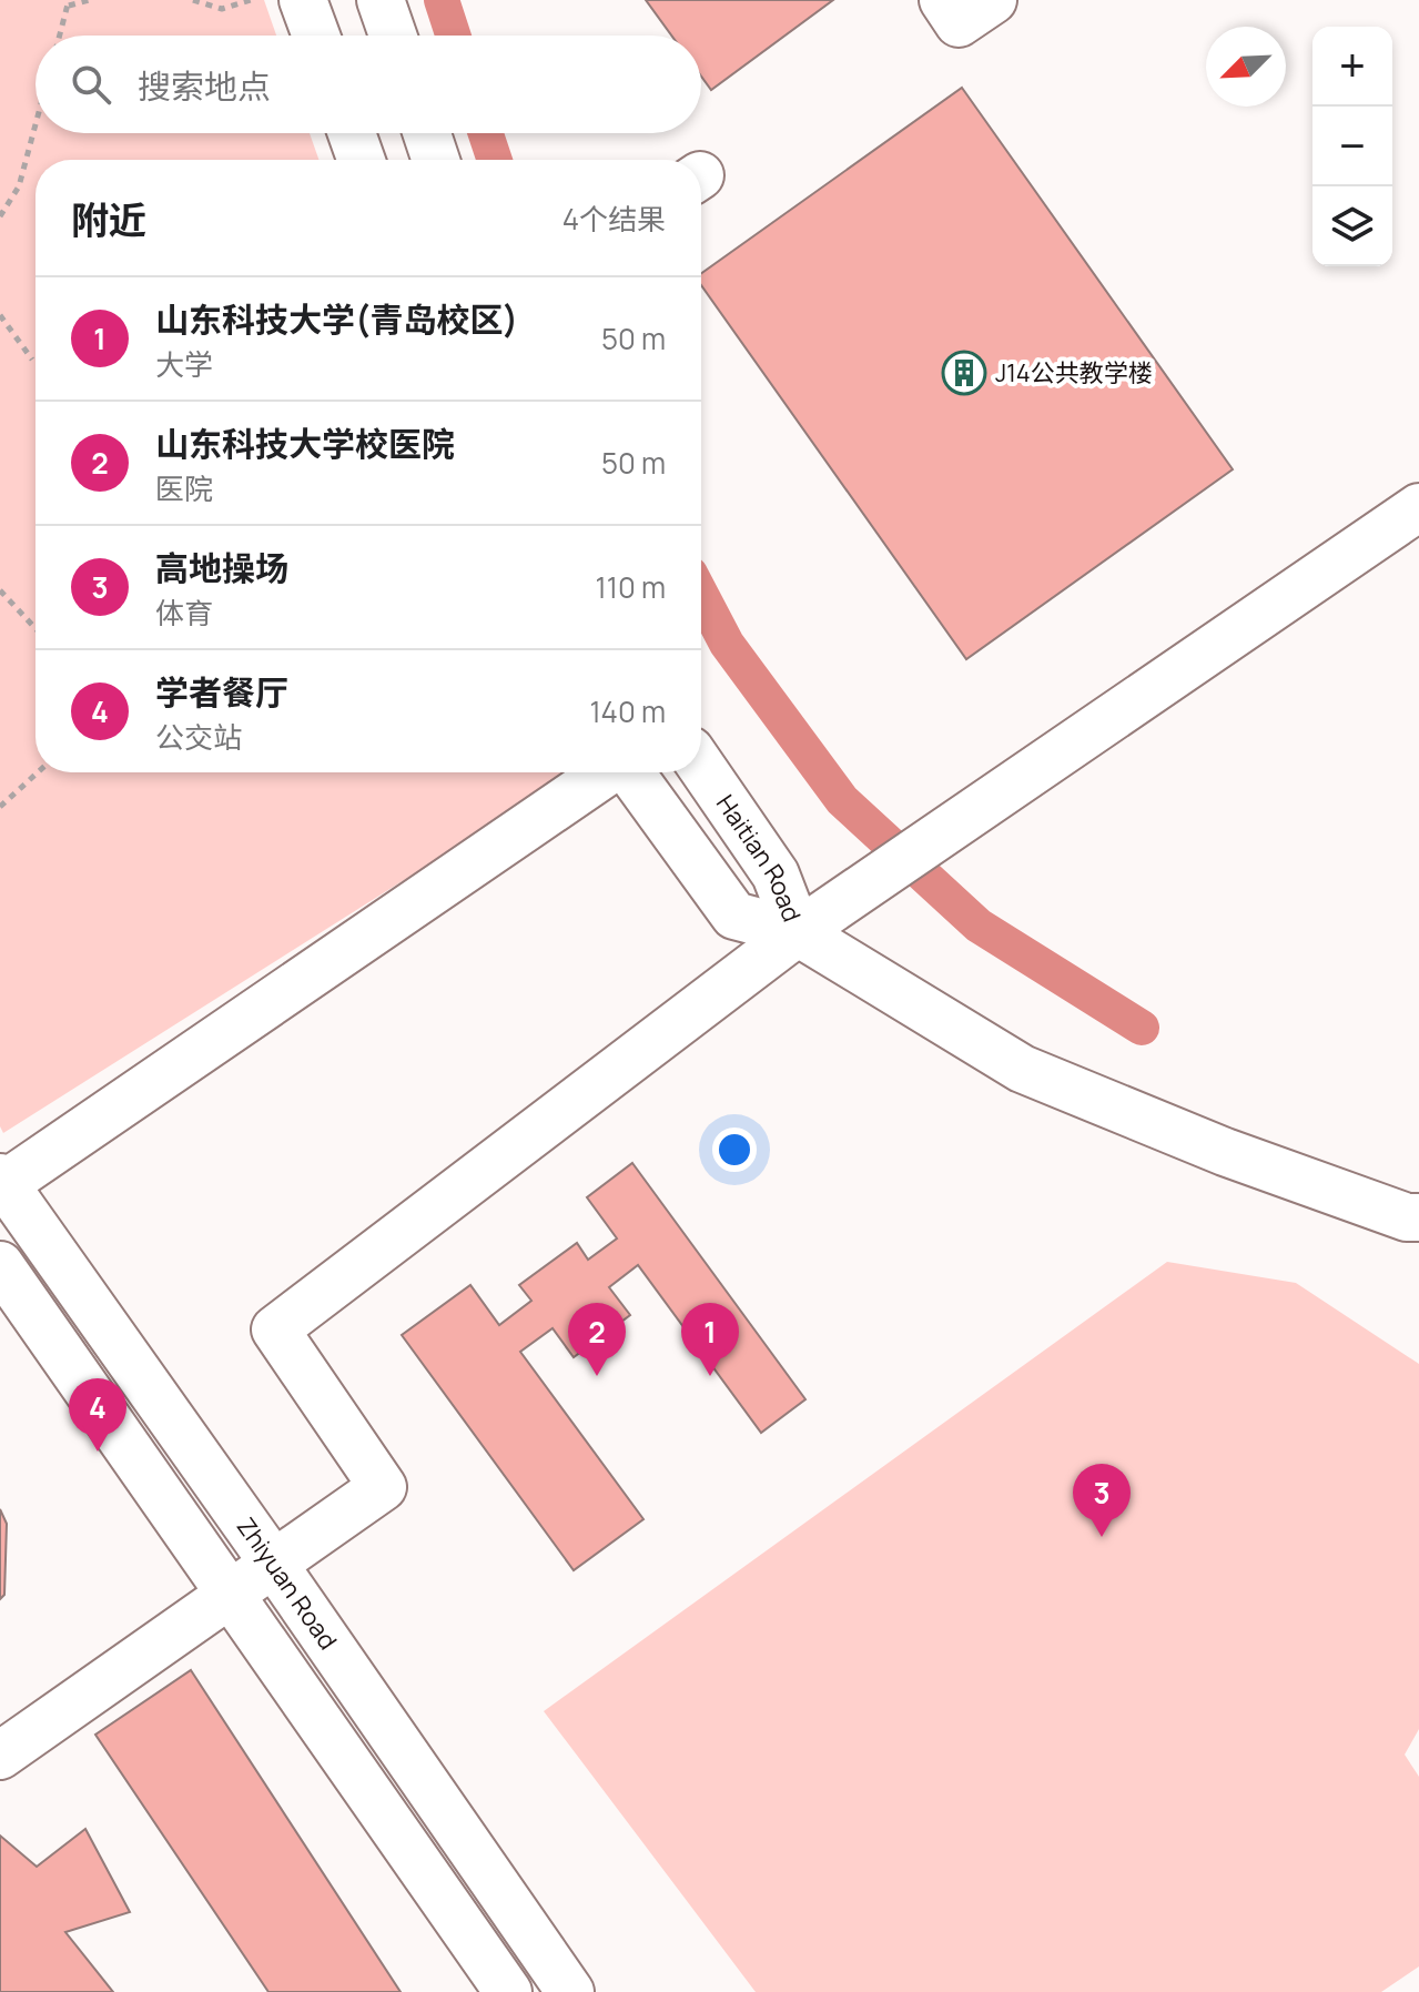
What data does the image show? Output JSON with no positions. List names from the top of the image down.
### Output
{
  "streets": {
    "lane": ["Haitian Road", "Zhiyuan Road"]
  },
  "places": {
    "building": ["J14公共教学楼"]
  },
  "north": "bottom left",
  "page": {
    "map_buttons": ["+", "−"],
    "search": "搜索地点",
    "heading": ["附近", "4个结果"],
    "list": [
      {
        "mark": "1",
        "name": "山东科技大学(青岛校区)",
        "note": "大学",
        "value": "50 m"
      },
      {
        "mark": "2",
        "name": "山东科技大学校医院",
        "note": "医院",
        "value": "50 m"
      },
      {
        "mark": "3",
        "name": "高地操场",
        "note": "体育",
        "value": "110 m"
      },
      {
        "mark": "4",
        "name": "学者餐厅",
        "note": "公交站",
        "value": "140 m"
      }
    ],
    "pins": [
      "1",
      "2",
      "4",
      "3"
    ]
  }
}
